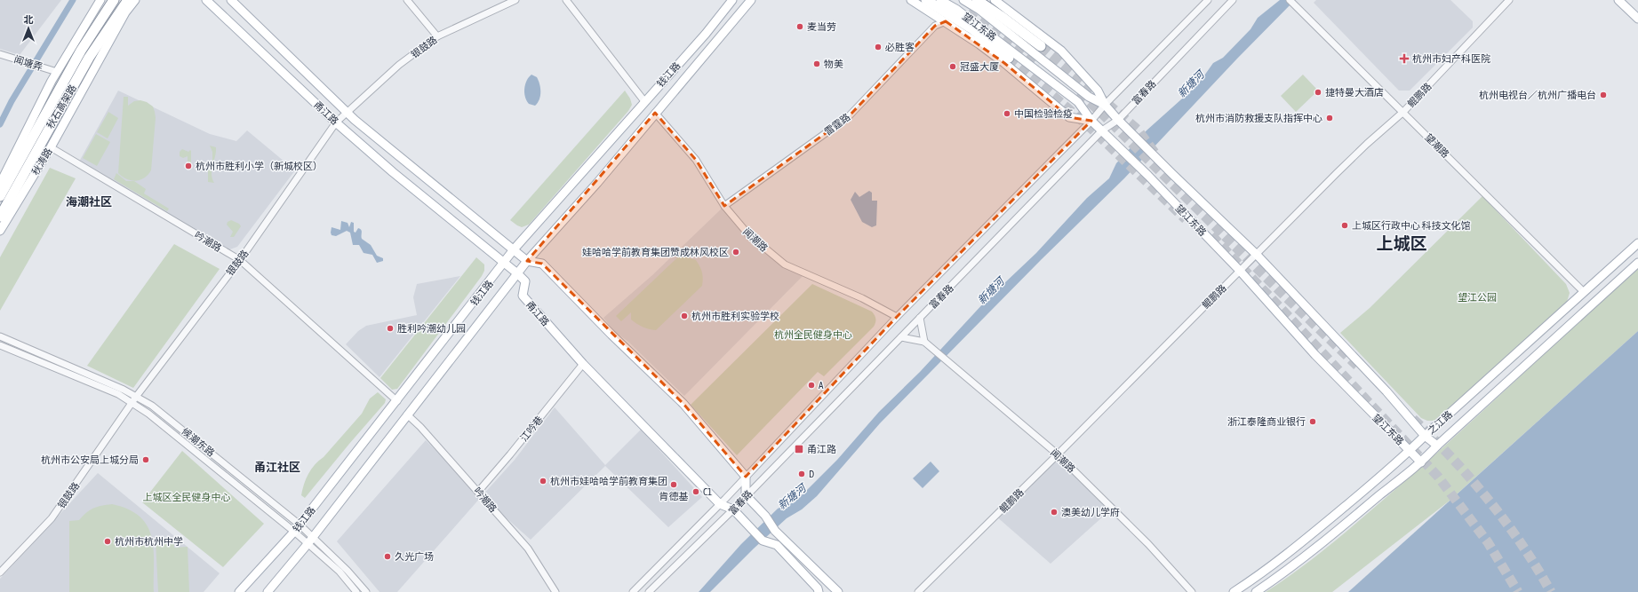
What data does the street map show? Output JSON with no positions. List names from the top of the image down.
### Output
{
  "streets": {
    "highway": ["秋石高架路"],
    "main road": [
      "望江东路",
      "钱江路",
      "甬江路",
      "秋涛路",
      "之江路"
    ],
    "street": [
      "银鼓路",
      "闻塘弄",
      "富春路",
      "鲲鹏路",
      "雷霆路",
      "望潮路",
      "闻潮路",
      "吟潮路",
      "江吟巷",
      "候潮东路"
    ]
  },
  "crossings": [
    ["望江东路", "富春路"],
    ["望江东路", "鲲鹏路"],
    ["望江东路", "之江路"],
    ["银鼓路", "甬江路"],
    ["银鼓路", "吟潮路"],
    ["银鼓路", "候潮东路"],
    ["钱江路", "甬江路"],
    ["钱江路", "闻潮路"],
    ["钱江路", "吟潮路"],
    ["钱江路", "候潮东路"],
    ["富春路", "甬江路"],
    ["富春路", "闻潮路"],
    ["鲲鹏路", "望潮路"],
    ["鲲鹏路", "闻潮路"],
    ["甬江路", "江吟巷"],
    ["雷霆路", "闻潮路"],
    ["望潮路", "之江路"],
    ["秋涛路", "吟潮路"],
    ["吟潮路", "江吟巷"]
  ],
  "districts": ["海潮社区", "上城区", "甬江社区"],
  "water": ["新塘河"],
  "parks": ["望江公园", "杭州全民健身中心", "上城区全民健身中心"],
  "places": {
    "other": [
      "麦当劳",
      "必胜客",
      "物美",
      "冠盛大厦",
      "捷特曼大酒店",
      "杭州电视台／杭州广播电台",
      "中国检验检疫",
      "杭州市消防救援支队指挥中心",
      "杭州市胜利小学（新城校区）",
      "上城区行政中心 科技文化馆",
      "娃哈哈学前教育集团赞成林风校区",
      "杭州市胜利实验学校",
      "胜利吟潮幼儿园",
      "A",
      "浙江泰隆商业银行",
      "杭州市公安局上城分局",
      "D",
      "杭州市娃哈哈学前教育集团",
      "肯德基",
      "C1",
      "澳美幼儿学府",
      "杭州市杭州中学",
      "久光广场"
    ],
    "health": ["杭州市妇产科医院"],
    "transit": ["甬江路"]
  },
  "north": "top"
}
